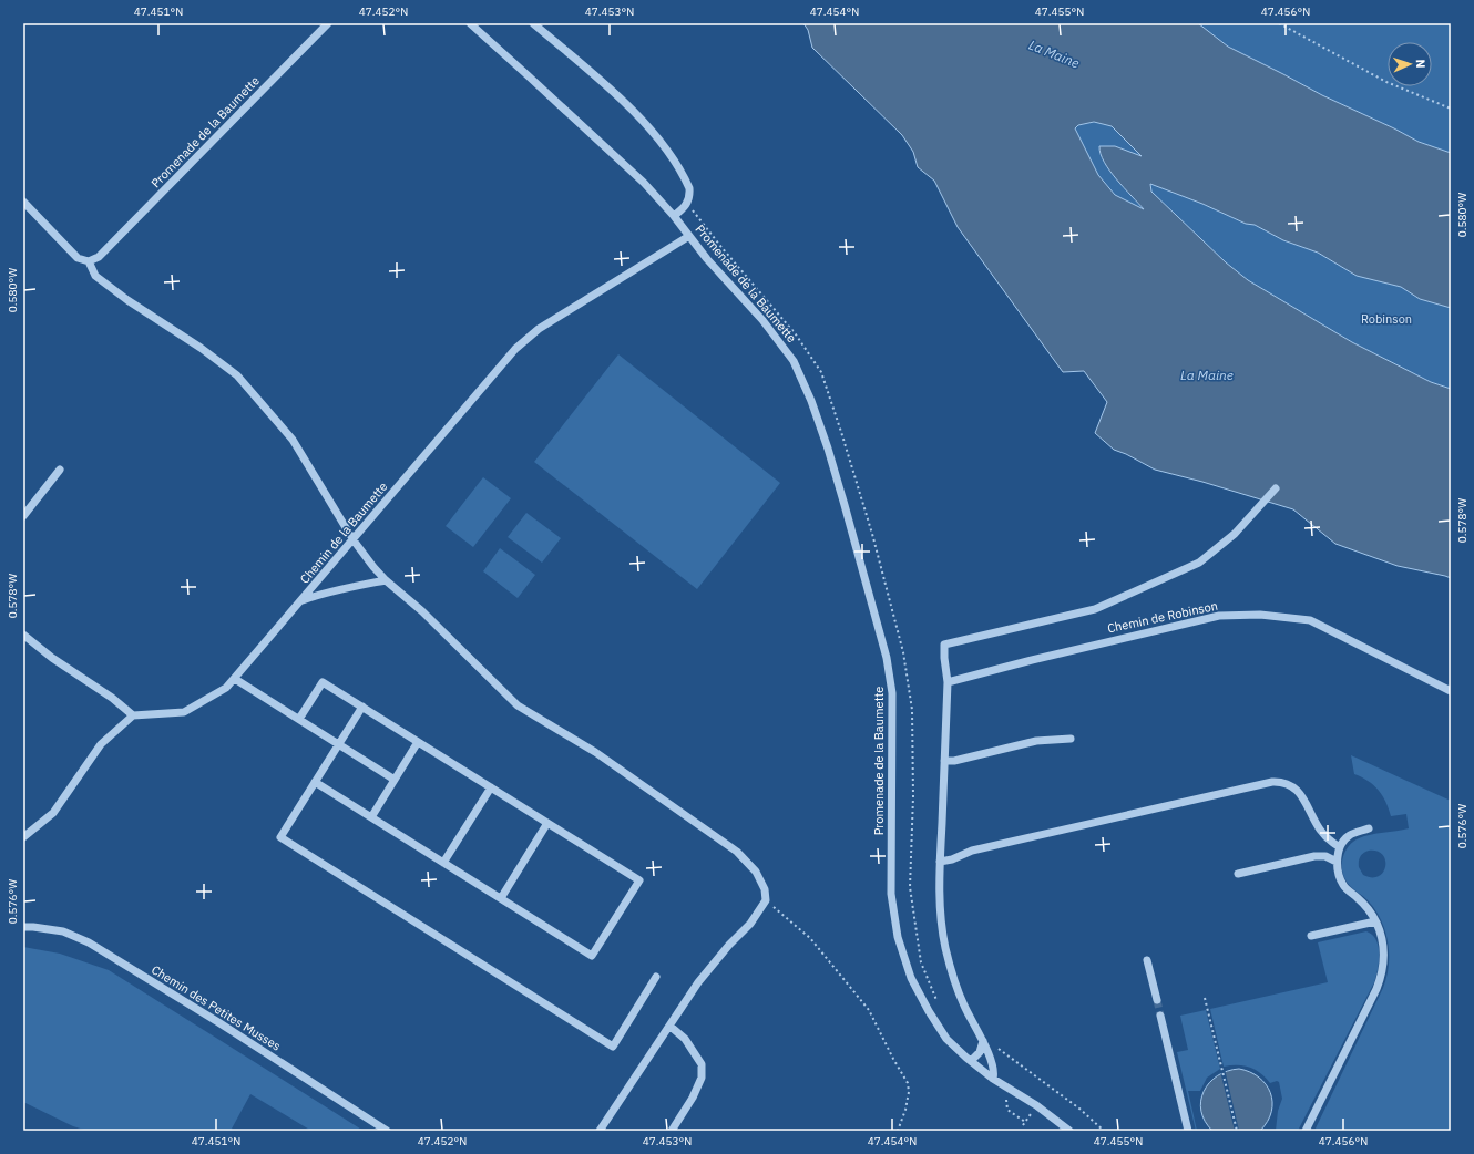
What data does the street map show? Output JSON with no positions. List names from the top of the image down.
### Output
{
  "streets": {
    "street": [
      "Promenade de la Baumette",
      "Chemin de la Baumette",
      "Chemin de Robinson",
      "Chemin des Petites Musses"
    ]
  },
  "crossings": [
    ["Promenade de la Baumette", "Chemin de la Baumette"]
  ],
  "water": ["La Maine"],
  "parks": ["Robinson"],
  "north": "right",
  "coordinates": [
    "47.451°N",
    "47.452°N",
    "47.453°N",
    "47.454°N",
    "47.455°N",
    "47.456°N",
    "0.580°W",
    "0.578°W",
    "0.576°W"
  ]
}
